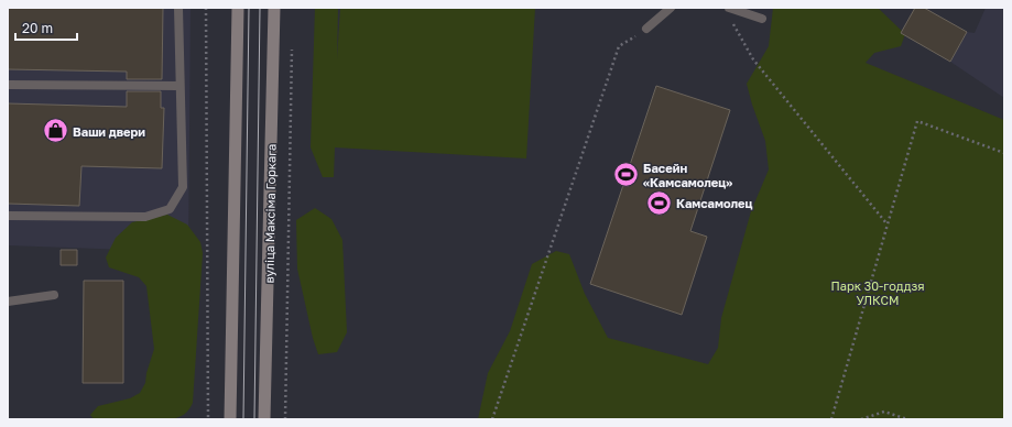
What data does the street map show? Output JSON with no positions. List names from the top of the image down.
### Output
{
  "streets": {
    "main road": ["вуліца Максіма Горкага"]
  },
  "parks": ["Парк 30-годдзя УЛКСМ"],
  "places": {
    "shop": ["Ваши двери"],
    "sports": ["Басейн «Камсамолец»", "Камсамолец"]
  },
  "scale_bar": "20 m"
}
